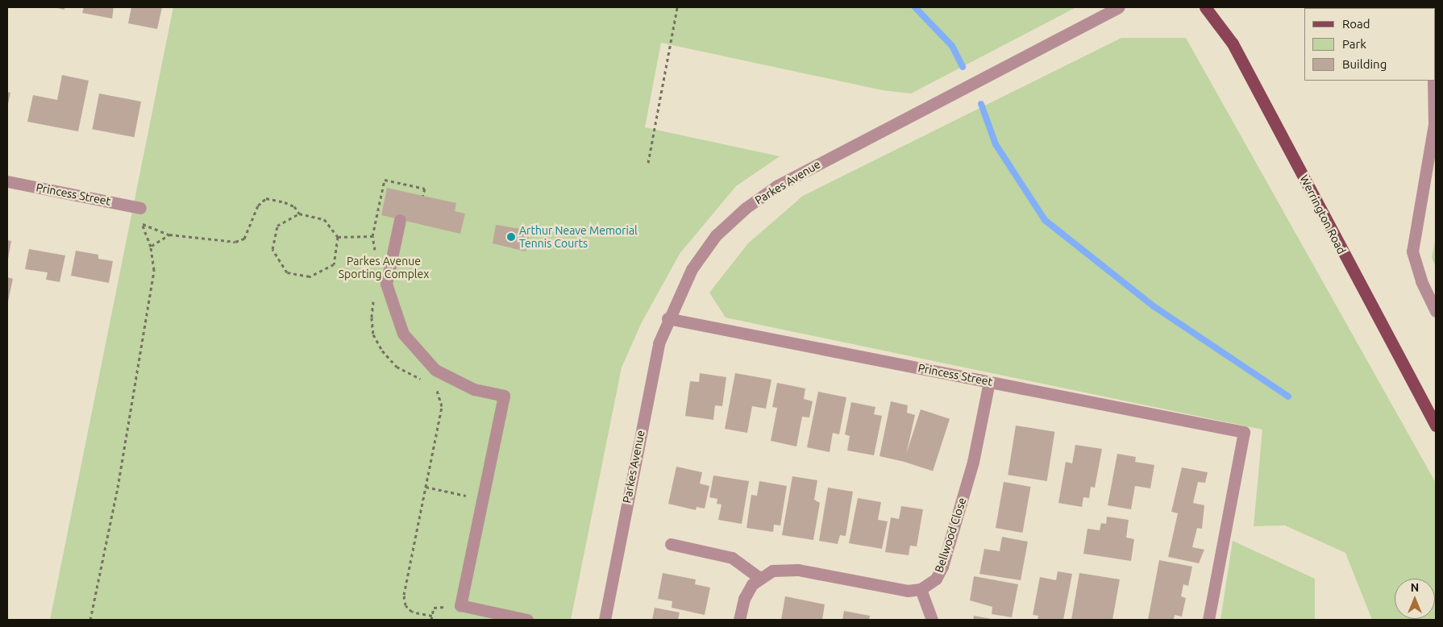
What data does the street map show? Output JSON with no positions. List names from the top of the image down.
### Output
{
  "streets": {
    "main road": ["Werrington Road"],
    "street": ["Parkes Avenue", "Princess Street", "Bellwood Close"]
  },
  "crossings": [
    ["Parkes Avenue", "Princess Street"],
    ["Princess Street", "Bellwood Close"]
  ],
  "parks": ["Parkes Avenue Sporting Complex"],
  "places": ["Arthur Neave Memorial Tennis Courts"],
  "legend": ["Road", "Park", "Building"],
  "north": "top"
}
